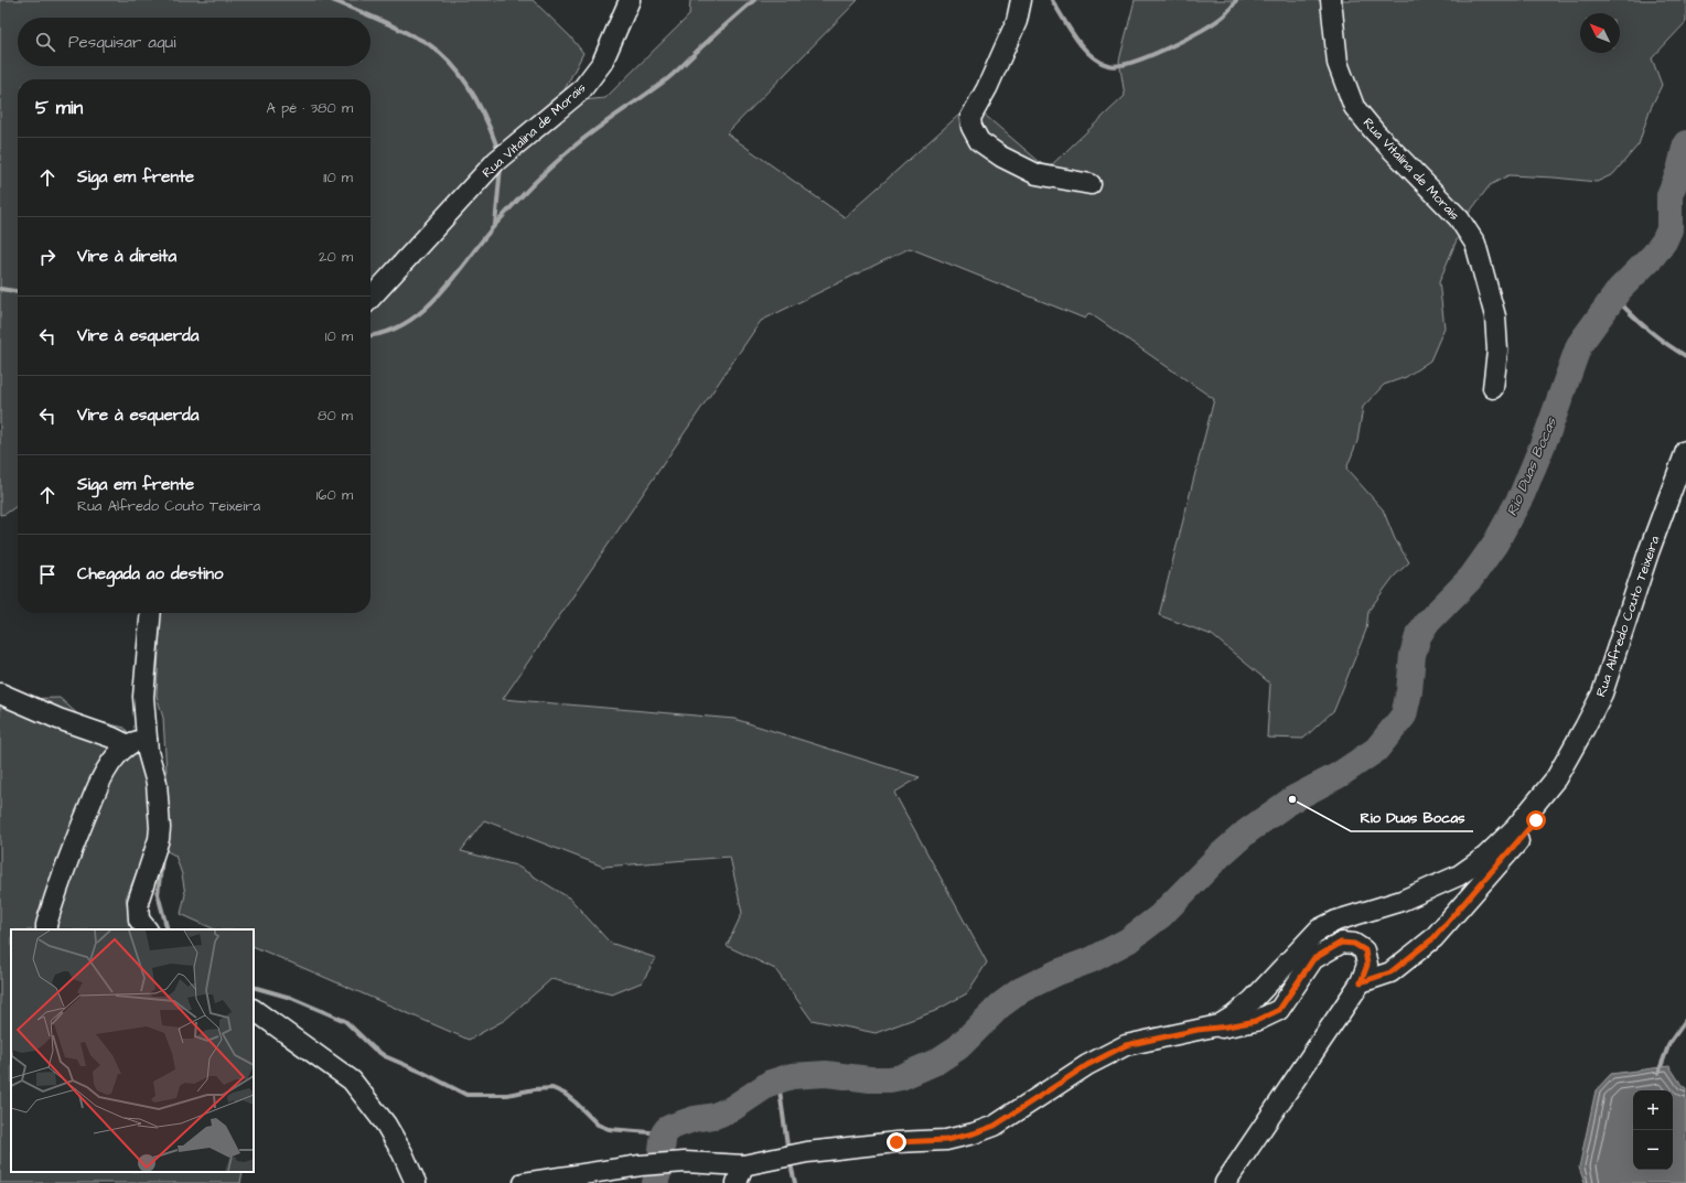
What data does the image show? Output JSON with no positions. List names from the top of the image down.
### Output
{
  "streets": {
    "street": ["Rua Vitalina de Morais", "Rua Alfredo Couto Teixeira"]
  },
  "water": ["Rio Duas Bocas"],
  "places": ["Rio Duas Bocas"],
  "north": "top left",
  "page": {
    "search": "Pesquisar aqui",
    "heading": ["5 min", "A pé · 380 m"],
    "list": [
      ["Siga em frente", "110 m"],
      ["Vire à direita", "20 m"],
      ["Vire à esquerda", "10 m"],
      ["Vire à esquerda", "80 m"],
      ["Siga em frente", "Rua Alfredo Couto Teixeira", "160 m"],
      "Chegada ao destino"
    ],
    "map_buttons": ["+", "−"]
  }
}
